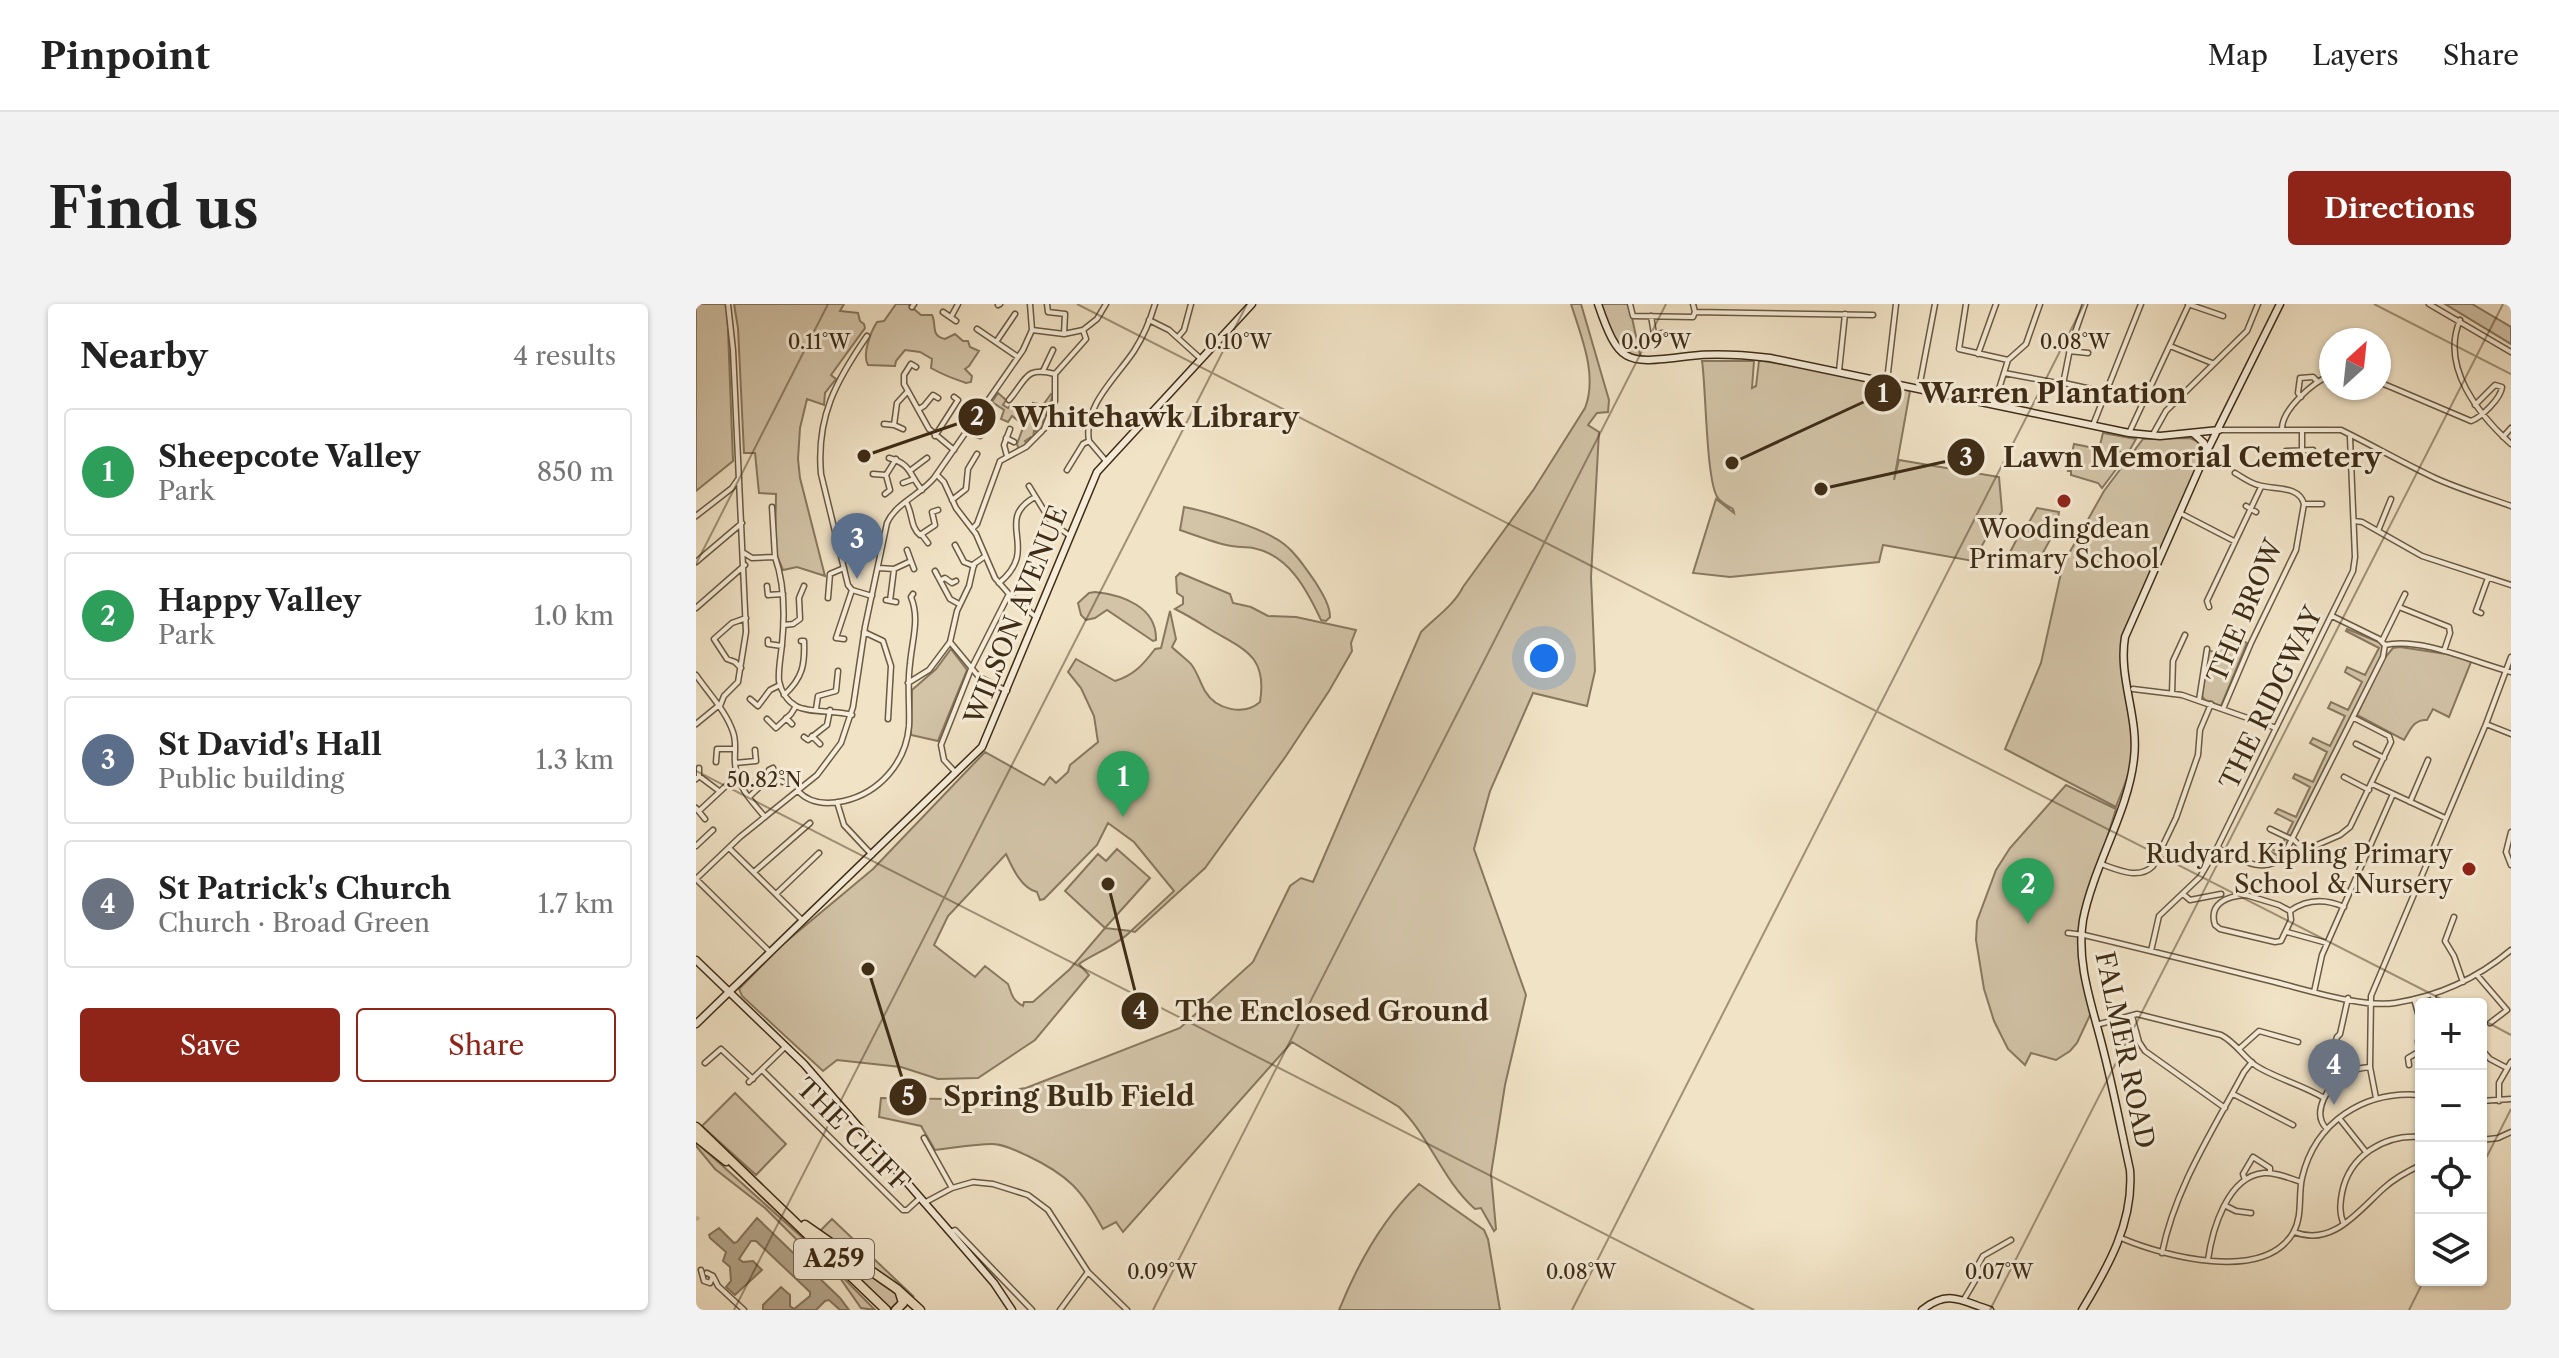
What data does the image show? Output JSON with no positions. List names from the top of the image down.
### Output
{
  "streets": {
    "main road": ["A259"],
    "street": [
      "THE BROW",
      "WILSON AVENUE",
      "THE RIDGWAY",
      "FALMER ROAD",
      "THE CLIFF"
    ]
  },
  "places": [
    "Whitehawk Library",
    "Warren Plantation",
    "Lawn Memorial Cemetery",
    "Woodingdean Primary School",
    "Rudyard Kipling Primary School & Nursery",
    "The Enclosed Ground",
    "Spring Bulb Field"
  ],
  "north": "top right",
  "page": {
    "header": "Pinpoint",
    "nav": ["Map", "Layers", "Share"],
    "buttons": [
      "Directions",
      ["Save", "Share"]
    ],
    "title": "Find us",
    "heading": ["Nearby", "4 results"],
    "list": [
      {
        "mark": "1",
        "name": "Sheepcote Valley",
        "note": "Park",
        "value": "850 m"
      },
      {
        "mark": "2",
        "name": "Happy Valley",
        "note": "Park",
        "value": "1.0 km"
      },
      {
        "mark": "3",
        "name": "St David's Hall",
        "note": "Public building",
        "value": "1.3 km"
      },
      {
        "mark": "4",
        "name": "St Patrick's Church",
        "note": "Church · Broad Green",
        "value": "1.7 km"
      }
    ],
    "pins": [
      "3",
      "1",
      "2",
      "4"
    ],
    "map_buttons": ["+", "−"]
  },
  "coordinates": [
    "0.11°W",
    "0.10°W",
    "0.09°W",
    "0.08°W",
    "50.82°N",
    "0.07°W"
  ]
}
